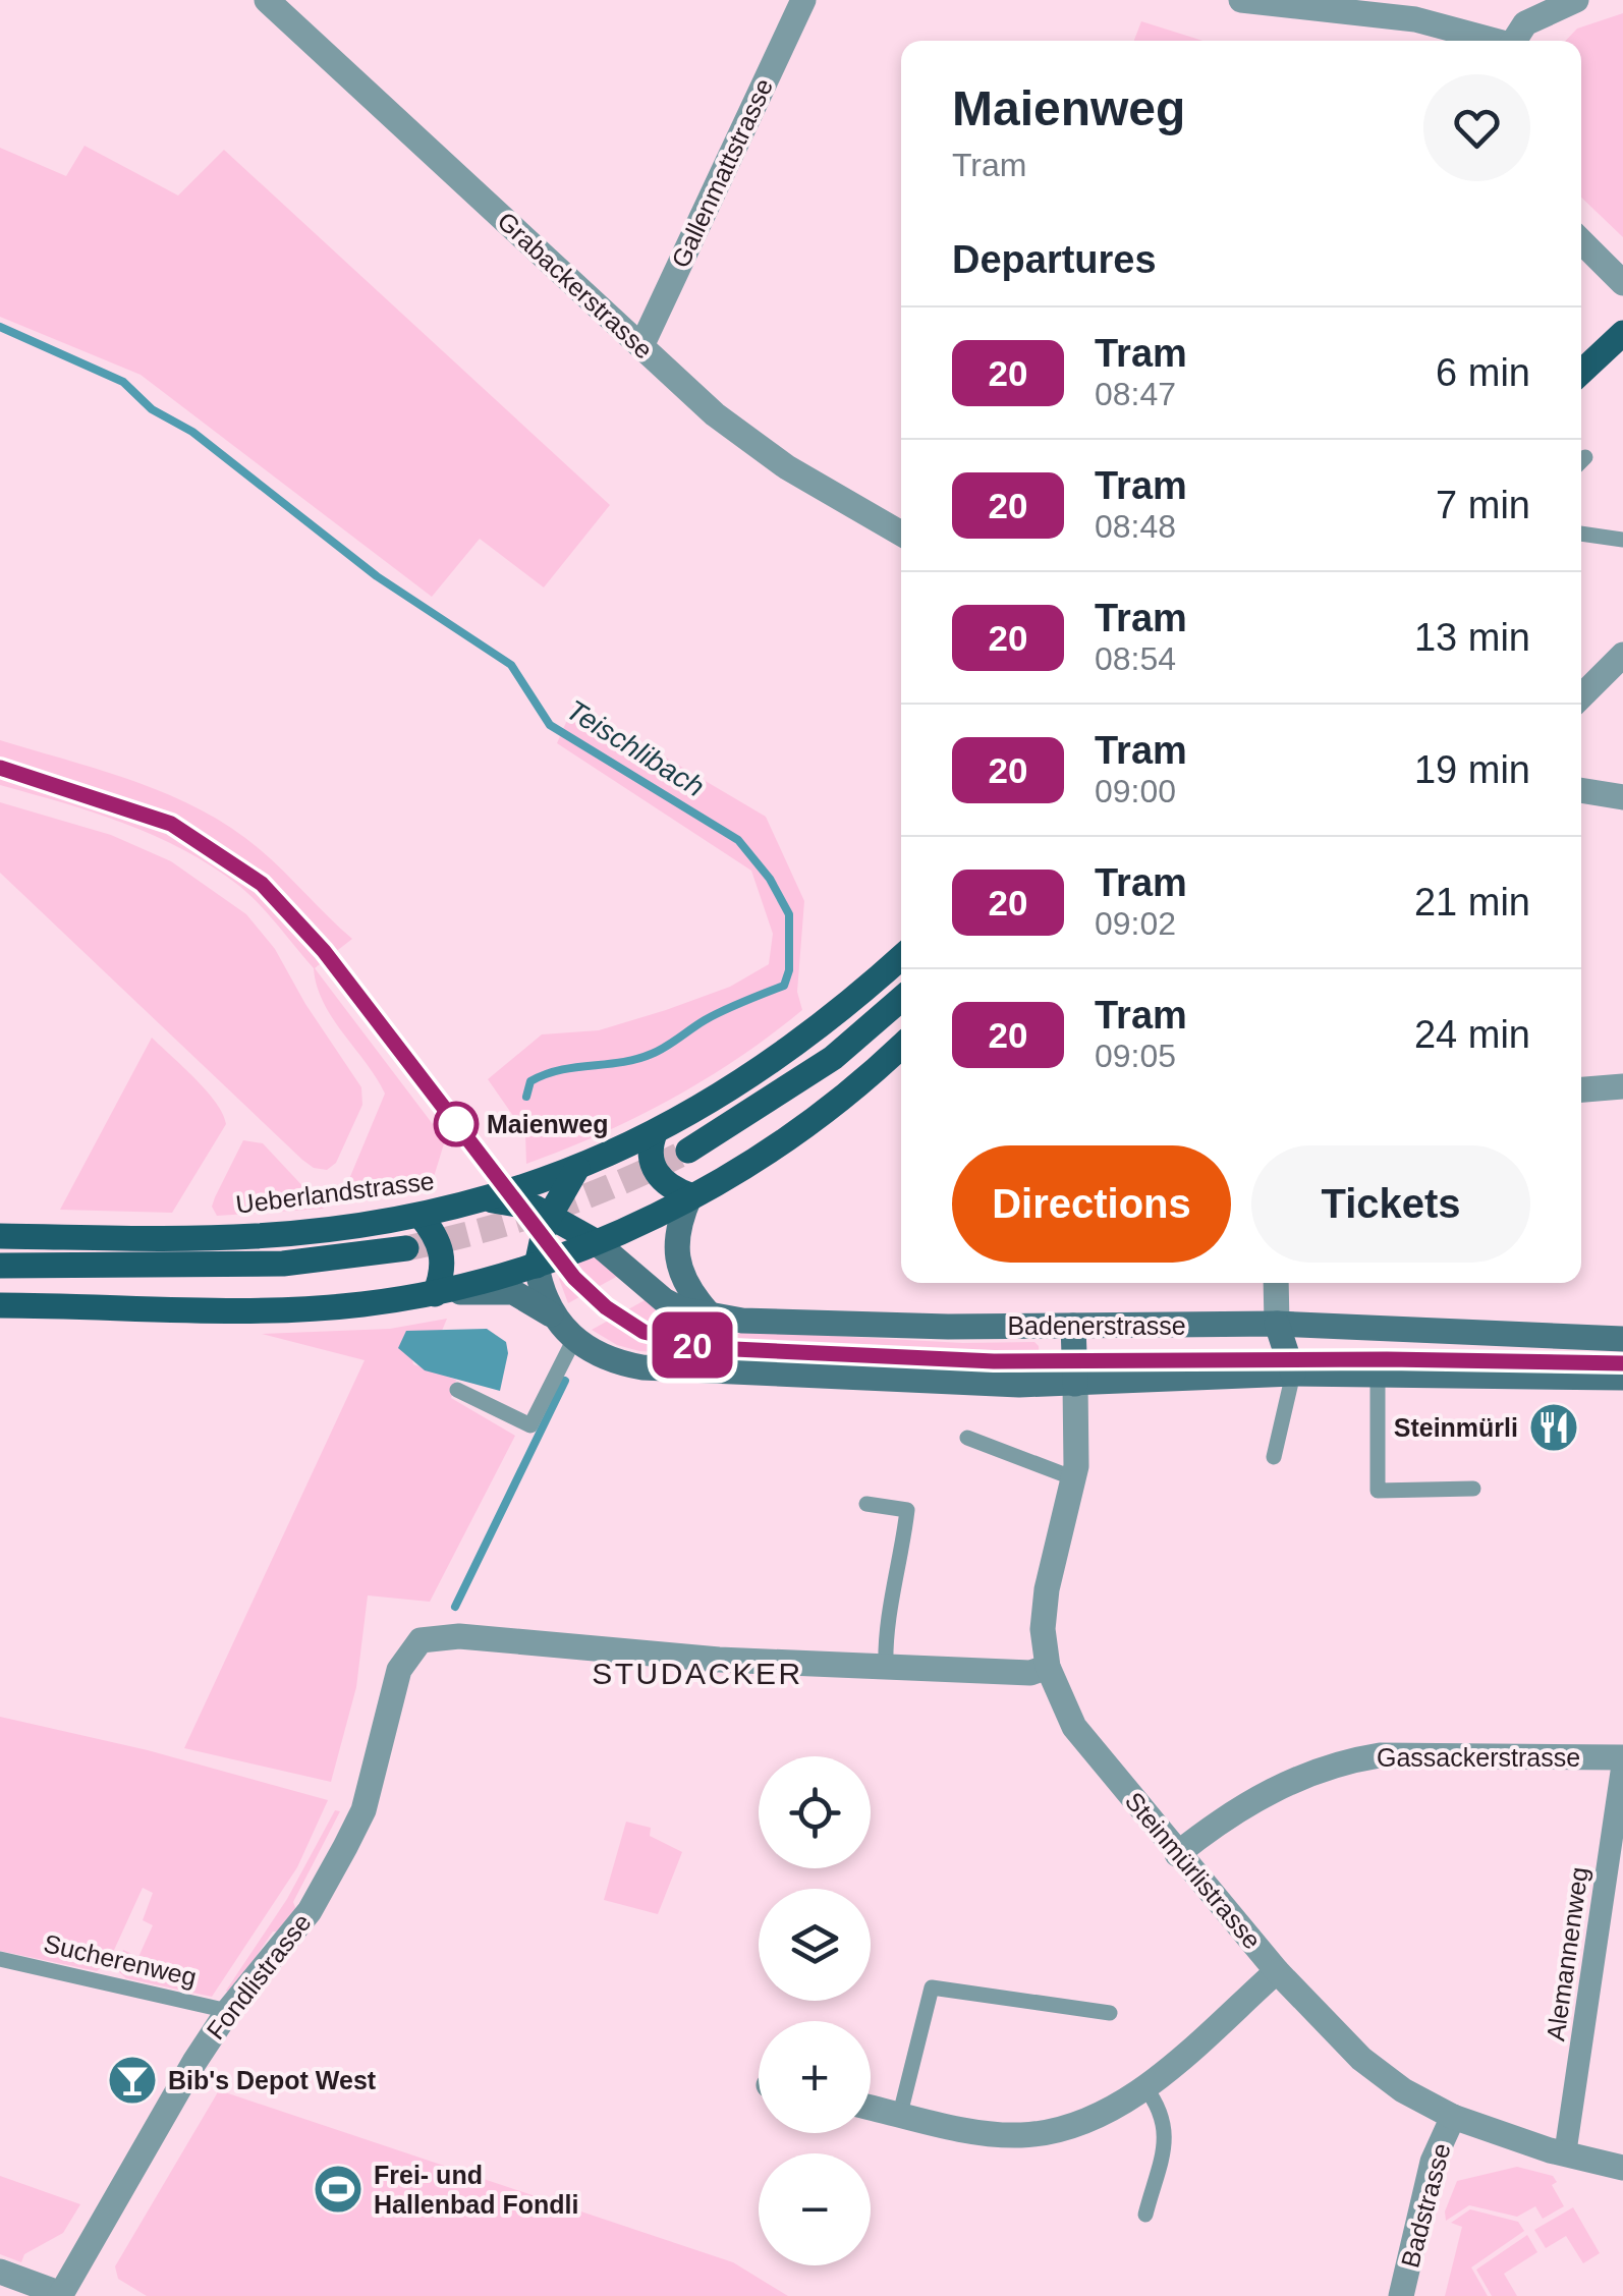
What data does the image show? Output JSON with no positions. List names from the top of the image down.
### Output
{
  "streets": {
    "main road": ["Ueberlandstrasse", "Badenerstrasse"],
    "street": [
      "Gallenmattstrasse",
      "Grabackerstrasse",
      "Gassackerstrasse",
      "Steinmürlistrasse",
      "Alemannenweg",
      "Fondlistrasse",
      "Badstrasse"
    ],
    "lane": ["Sucherenweg"]
  },
  "crossings": [
    ["Gallenmattstrasse", "Grabackerstrasse"],
    ["Gassackerstrasse", "Steinmürlistrasse"],
    ["Gassackerstrasse", "Alemannenweg"],
    ["Steinmürlistrasse", "Alemannenweg"],
    ["Steinmürlistrasse", "Badstrasse"],
    ["Sucherenweg", "Fondlistrasse"]
  ],
  "districts": ["STUDACKER"],
  "water": ["Teischlibach"],
  "places": {
    "other": ["Maienweg"],
    "restaurant": ["Steinmürli"],
    "bar": ["Bib's Depot West"],
    "sports": ["Frei- und Hallenbad Fondli"]
  },
  "lines": ["tram line 20"],
  "page": {
    "on_map": "20",
    "heading": [
      ["Maienweg", "Tram"],
      "Departures"
    ],
    "list": [
      {
        "mark": "20",
        "name": "Tram",
        "note": "08:47",
        "value": "6 min"
      },
      {
        "mark": "20",
        "name": "Tram",
        "note": "08:48",
        "value": "7 min"
      },
      {
        "mark": "20",
        "name": "Tram",
        "note": "08:54",
        "value": "13 min"
      },
      {
        "mark": "20",
        "name": "Tram",
        "note": "09:00",
        "value": "19 min"
      },
      {
        "mark": "20",
        "name": "Tram",
        "note": "09:02",
        "value": "21 min"
      },
      {
        "mark": "20",
        "name": "Tram",
        "note": "09:05",
        "value": "24 min"
      }
    ],
    "buttons": ["Directions", "Tickets"],
    "map_buttons": ["+", "−"]
  }
}
